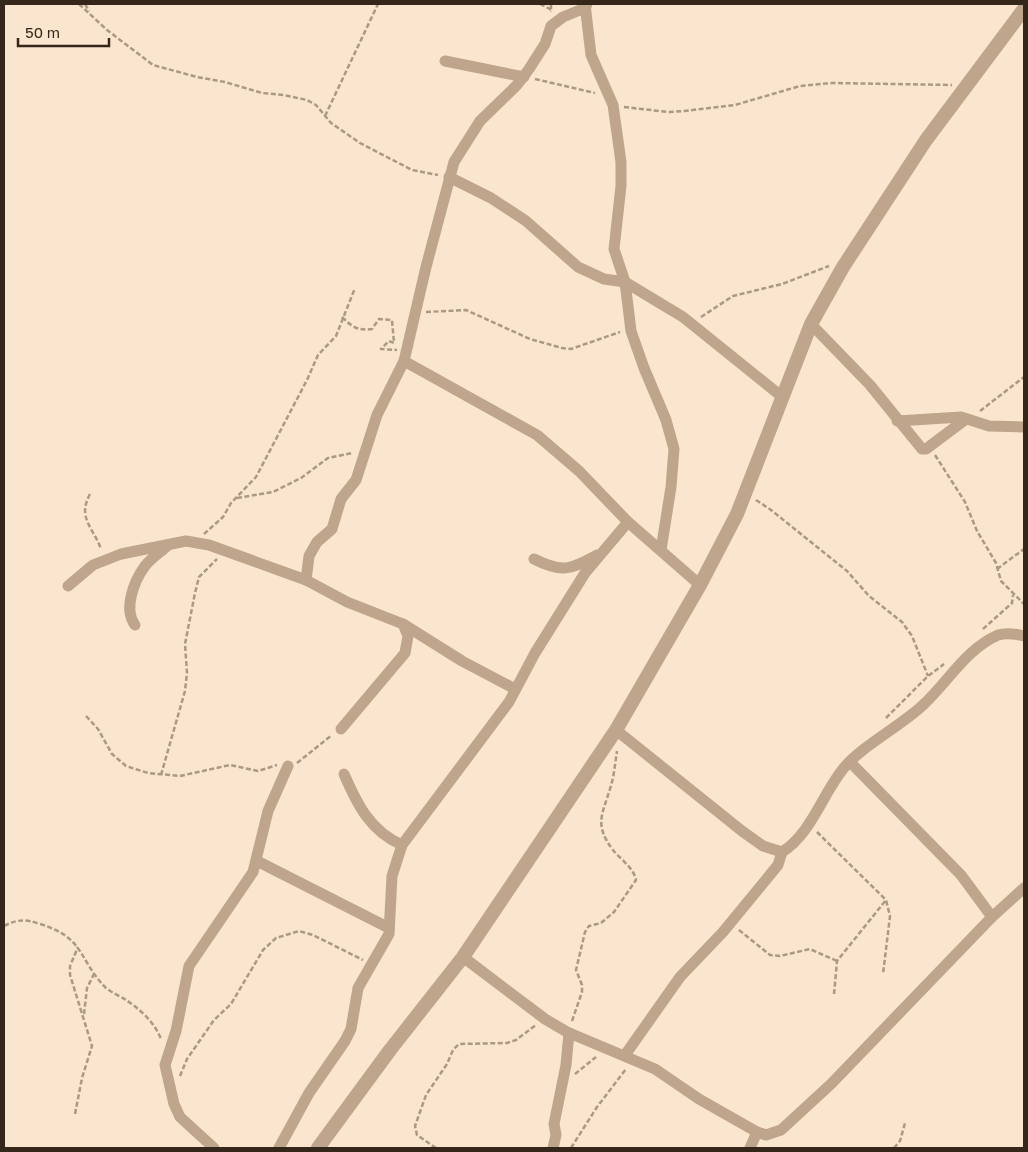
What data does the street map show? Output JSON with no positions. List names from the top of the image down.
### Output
{
  "scale_bar": "50 m"
}
